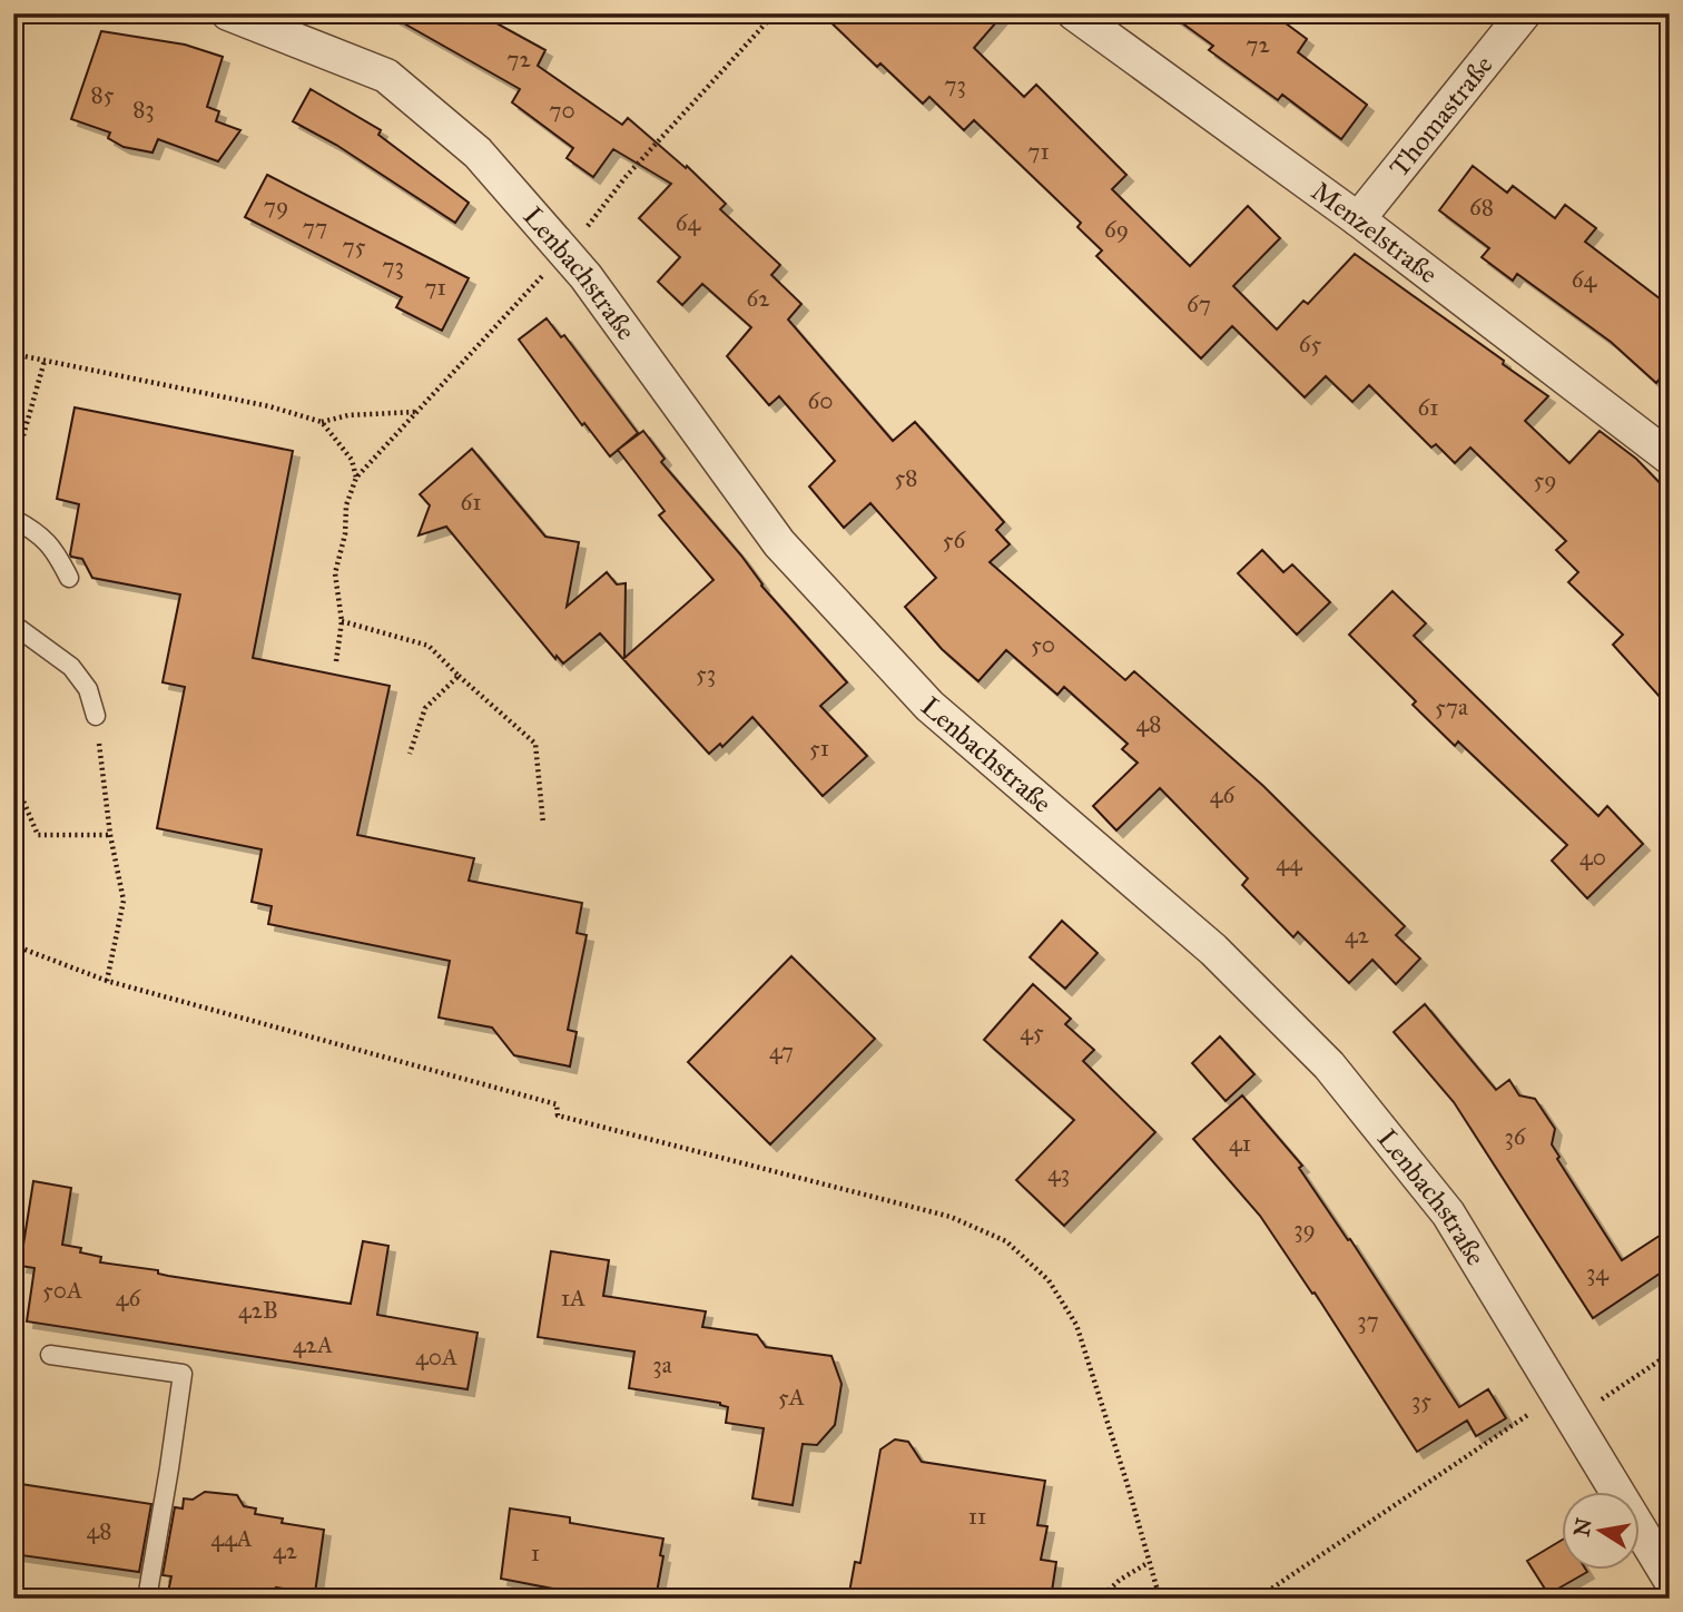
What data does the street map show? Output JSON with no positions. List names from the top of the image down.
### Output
{
  "streets": {
    "street": ["Thomastraße", "Menzelstraße", "Lenbachstraße"]
  },
  "crossings": [
    ["Thomastraße", "Menzelstraße"]
  ],
  "house_numbers": [
    "72",
    "72",
    "73",
    "85",
    "83",
    "70",
    "71",
    "79",
    "68",
    "64",
    "77",
    "69",
    "75",
    "73",
    "64",
    "71",
    "62",
    "67",
    "65",
    "60",
    "61",
    "58",
    "59",
    "61",
    "56",
    "50",
    "53",
    "57a",
    "48",
    "51",
    "46",
    "40",
    "44",
    "42",
    "45",
    "47",
    "36",
    "41",
    "43",
    "39",
    "34",
    "50A",
    "46",
    "1A",
    "42B",
    "37",
    "42A",
    "40A",
    "3a",
    "5A",
    "35",
    "11",
    "48",
    "44A",
    "42",
    "1"
  ],
  "north": "left"
}
